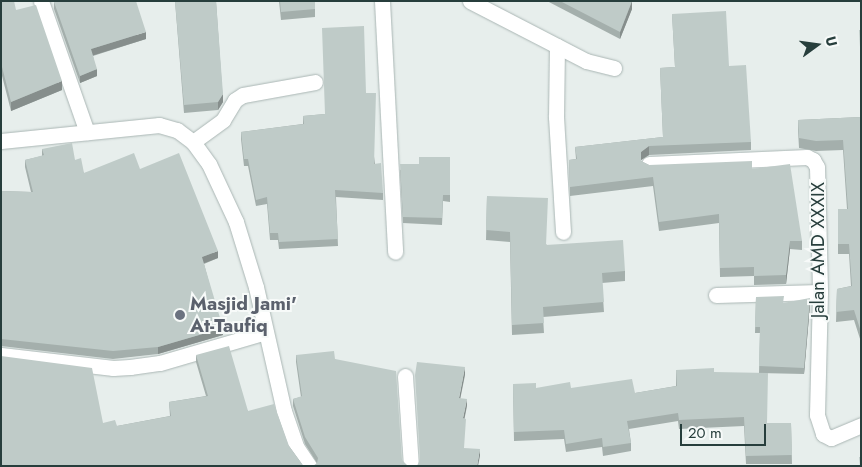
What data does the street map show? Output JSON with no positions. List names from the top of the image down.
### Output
{
  "streets": {
    "street": ["Jalan AMD XXXIX"]
  },
  "places": ["Masjid Jami' At-Taufiq"],
  "scale_bar": "20 m",
  "north": "right"
}
